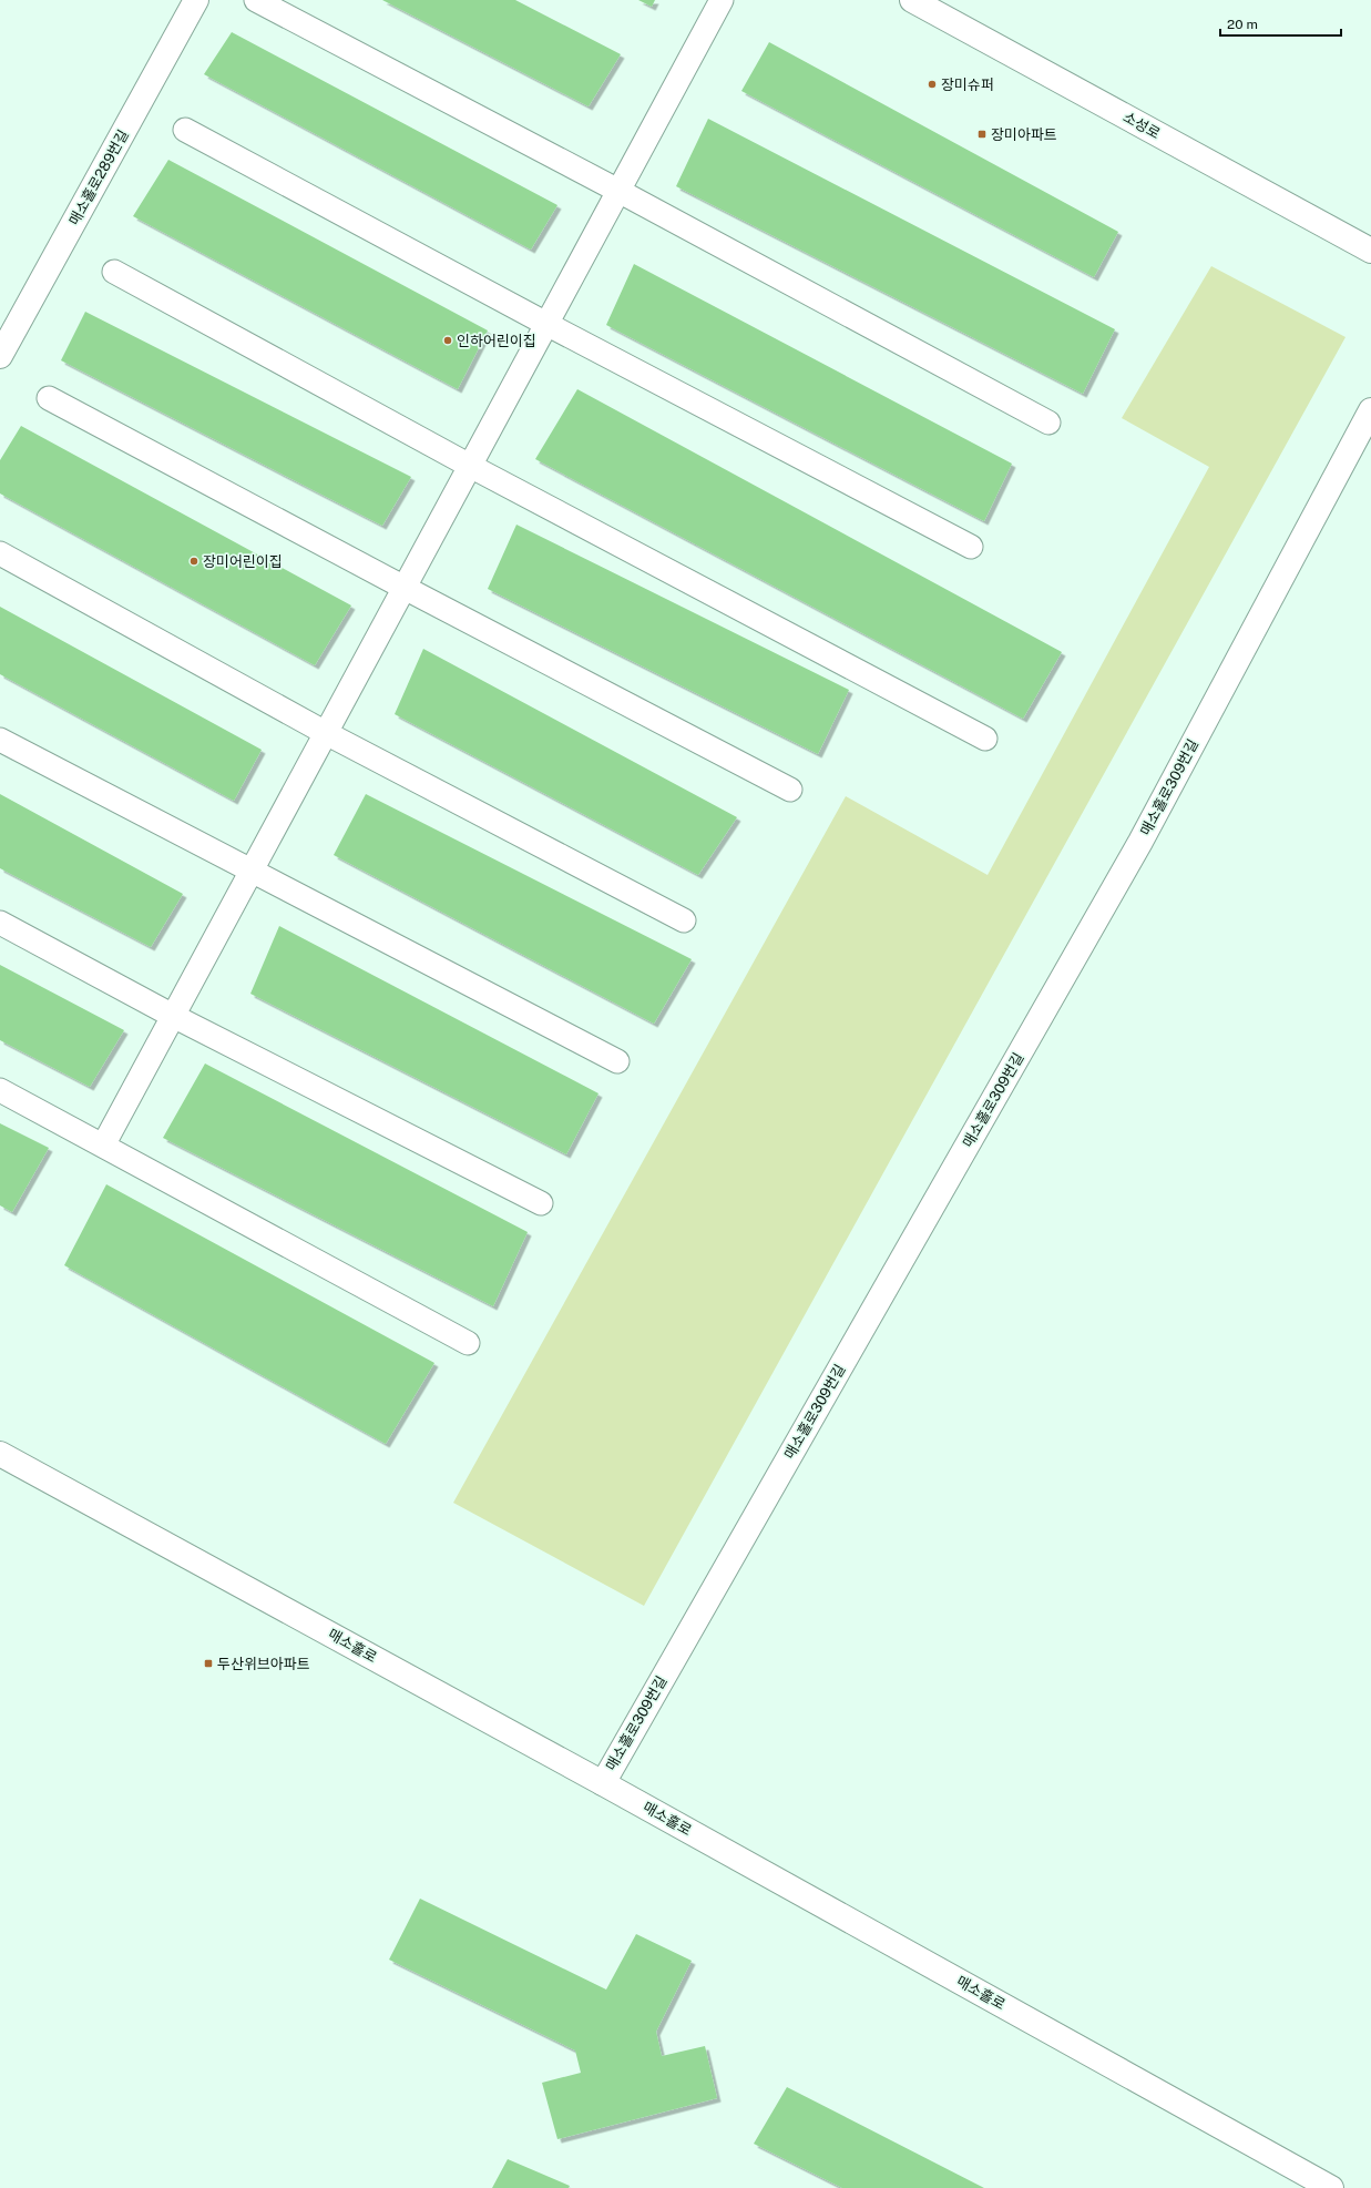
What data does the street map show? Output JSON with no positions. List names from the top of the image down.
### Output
{
  "streets": {
    "main road": [
      "소성로",
      "매소홀로289번길",
      "매소홀로309번길",
      "매소홀로"
    ]
  },
  "crossings": [
    ["매소홀로309번길", "매소홀로"]
  ],
  "places": {
    "other": ["장미슈퍼", "인하어린이집", "장미어린이집"],
    "transit": ["장미아파트", "두산위브아파트"]
  },
  "scale_bar": "20 m"
}
